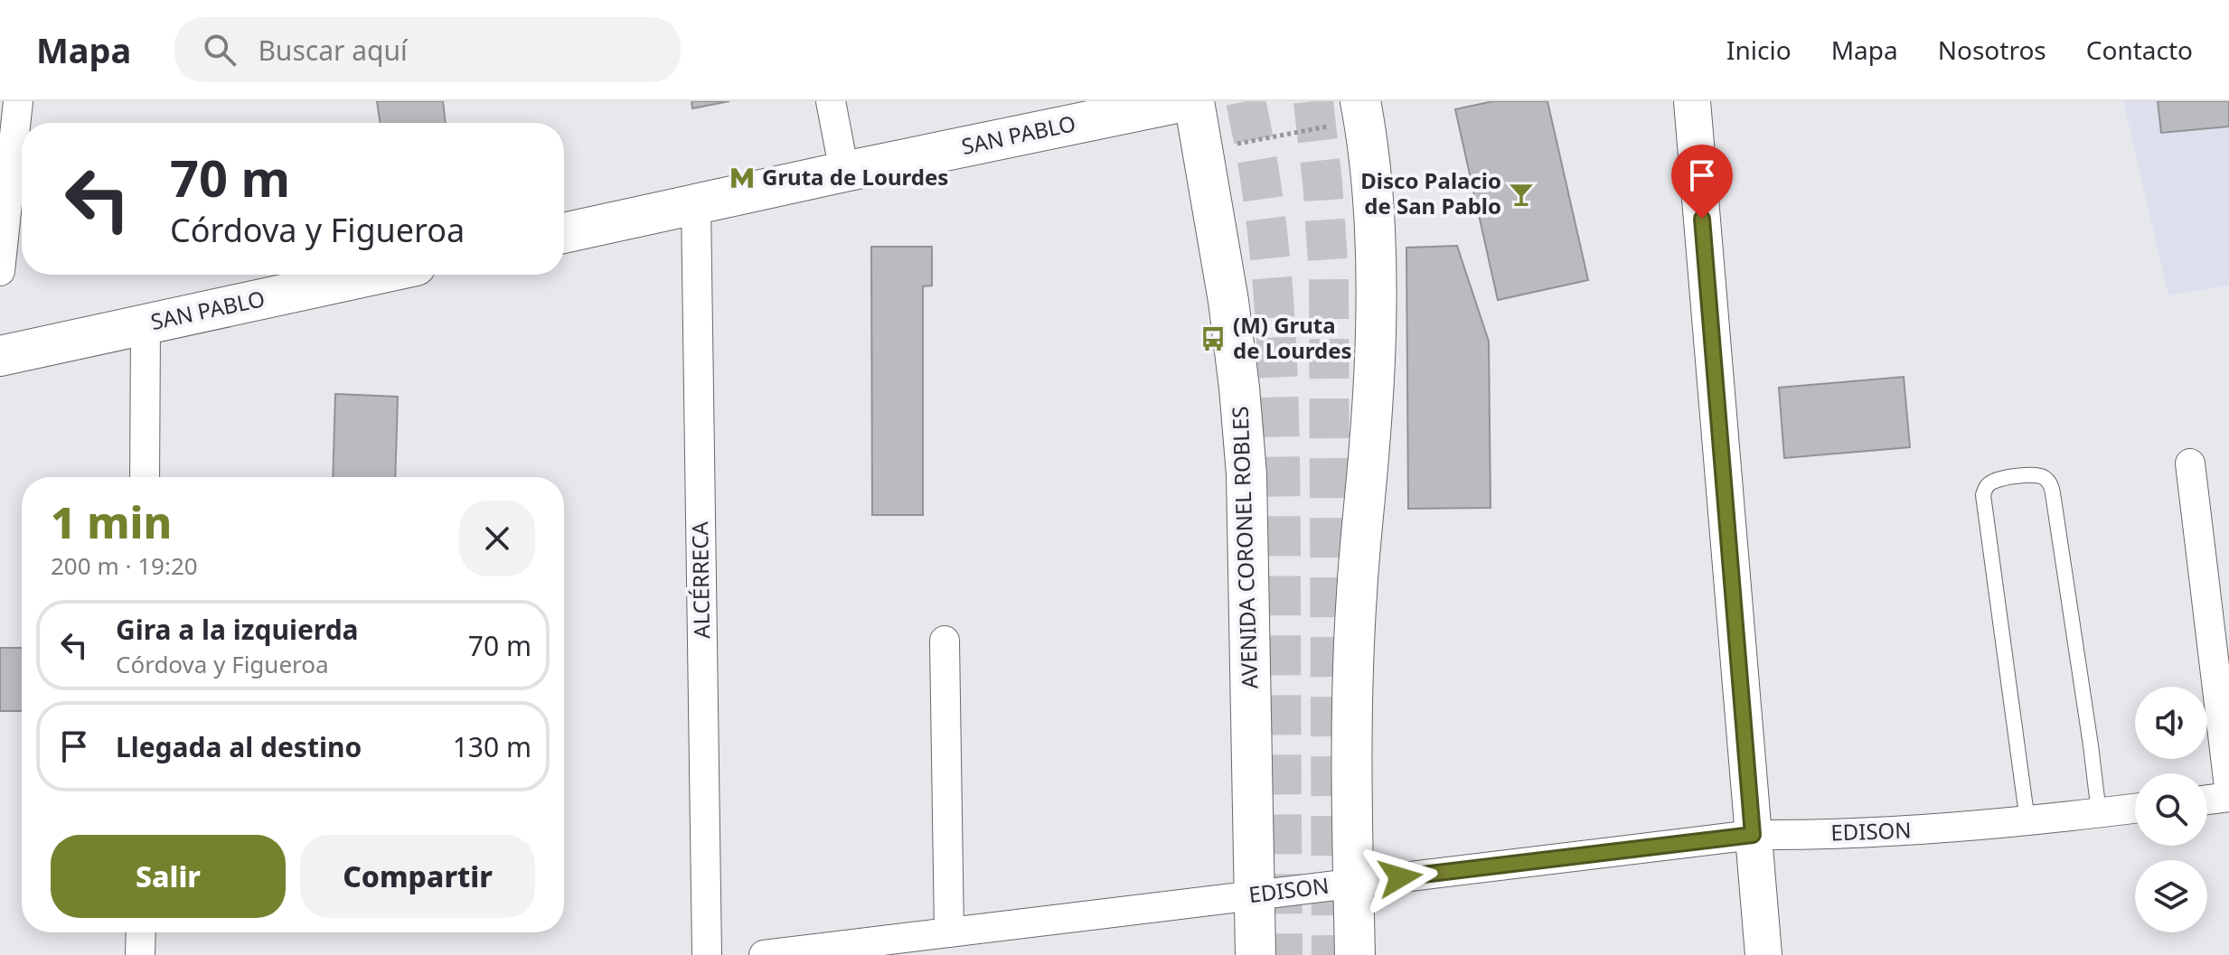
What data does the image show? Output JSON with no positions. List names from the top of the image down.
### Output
{
  "streets": {
    "main road": ["SAN PABLO", "AVENIDA CORONEL ROBLES"],
    "street": ["ALCÉRRECA", "EDISON"]
  },
  "crossings": [
    ["SAN PABLO", "ALCÉRRECA"],
    ["AVENIDA CORONEL ROBLES", "EDISON"]
  ],
  "places": {
    "metro station": ["Gruta de Lourdes"],
    "bar": ["Disco Palacio de San Pablo"],
    "bus stop": ["(M) Gruta de Lourdes"]
  },
  "page": {
    "header": "Mapa",
    "search": "Buscar aquí",
    "nav": [
      "Inicio",
      "Mapa",
      "Nosotros",
      "Contacto"
    ],
    "turn": ["70 m", "Córdova y Figueroa"],
    "heading": ["1 min", "200 m · 19:20"],
    "list": [
      {
        "name": "Gira a la izquierda",
        "note": "Córdova y Figueroa",
        "value": "70 m"
      },
      {
        "name": "Llegada al destino",
        "value": "130 m"
      }
    ],
    "buttons": ["Salir", "Compartir"]
  }
}
